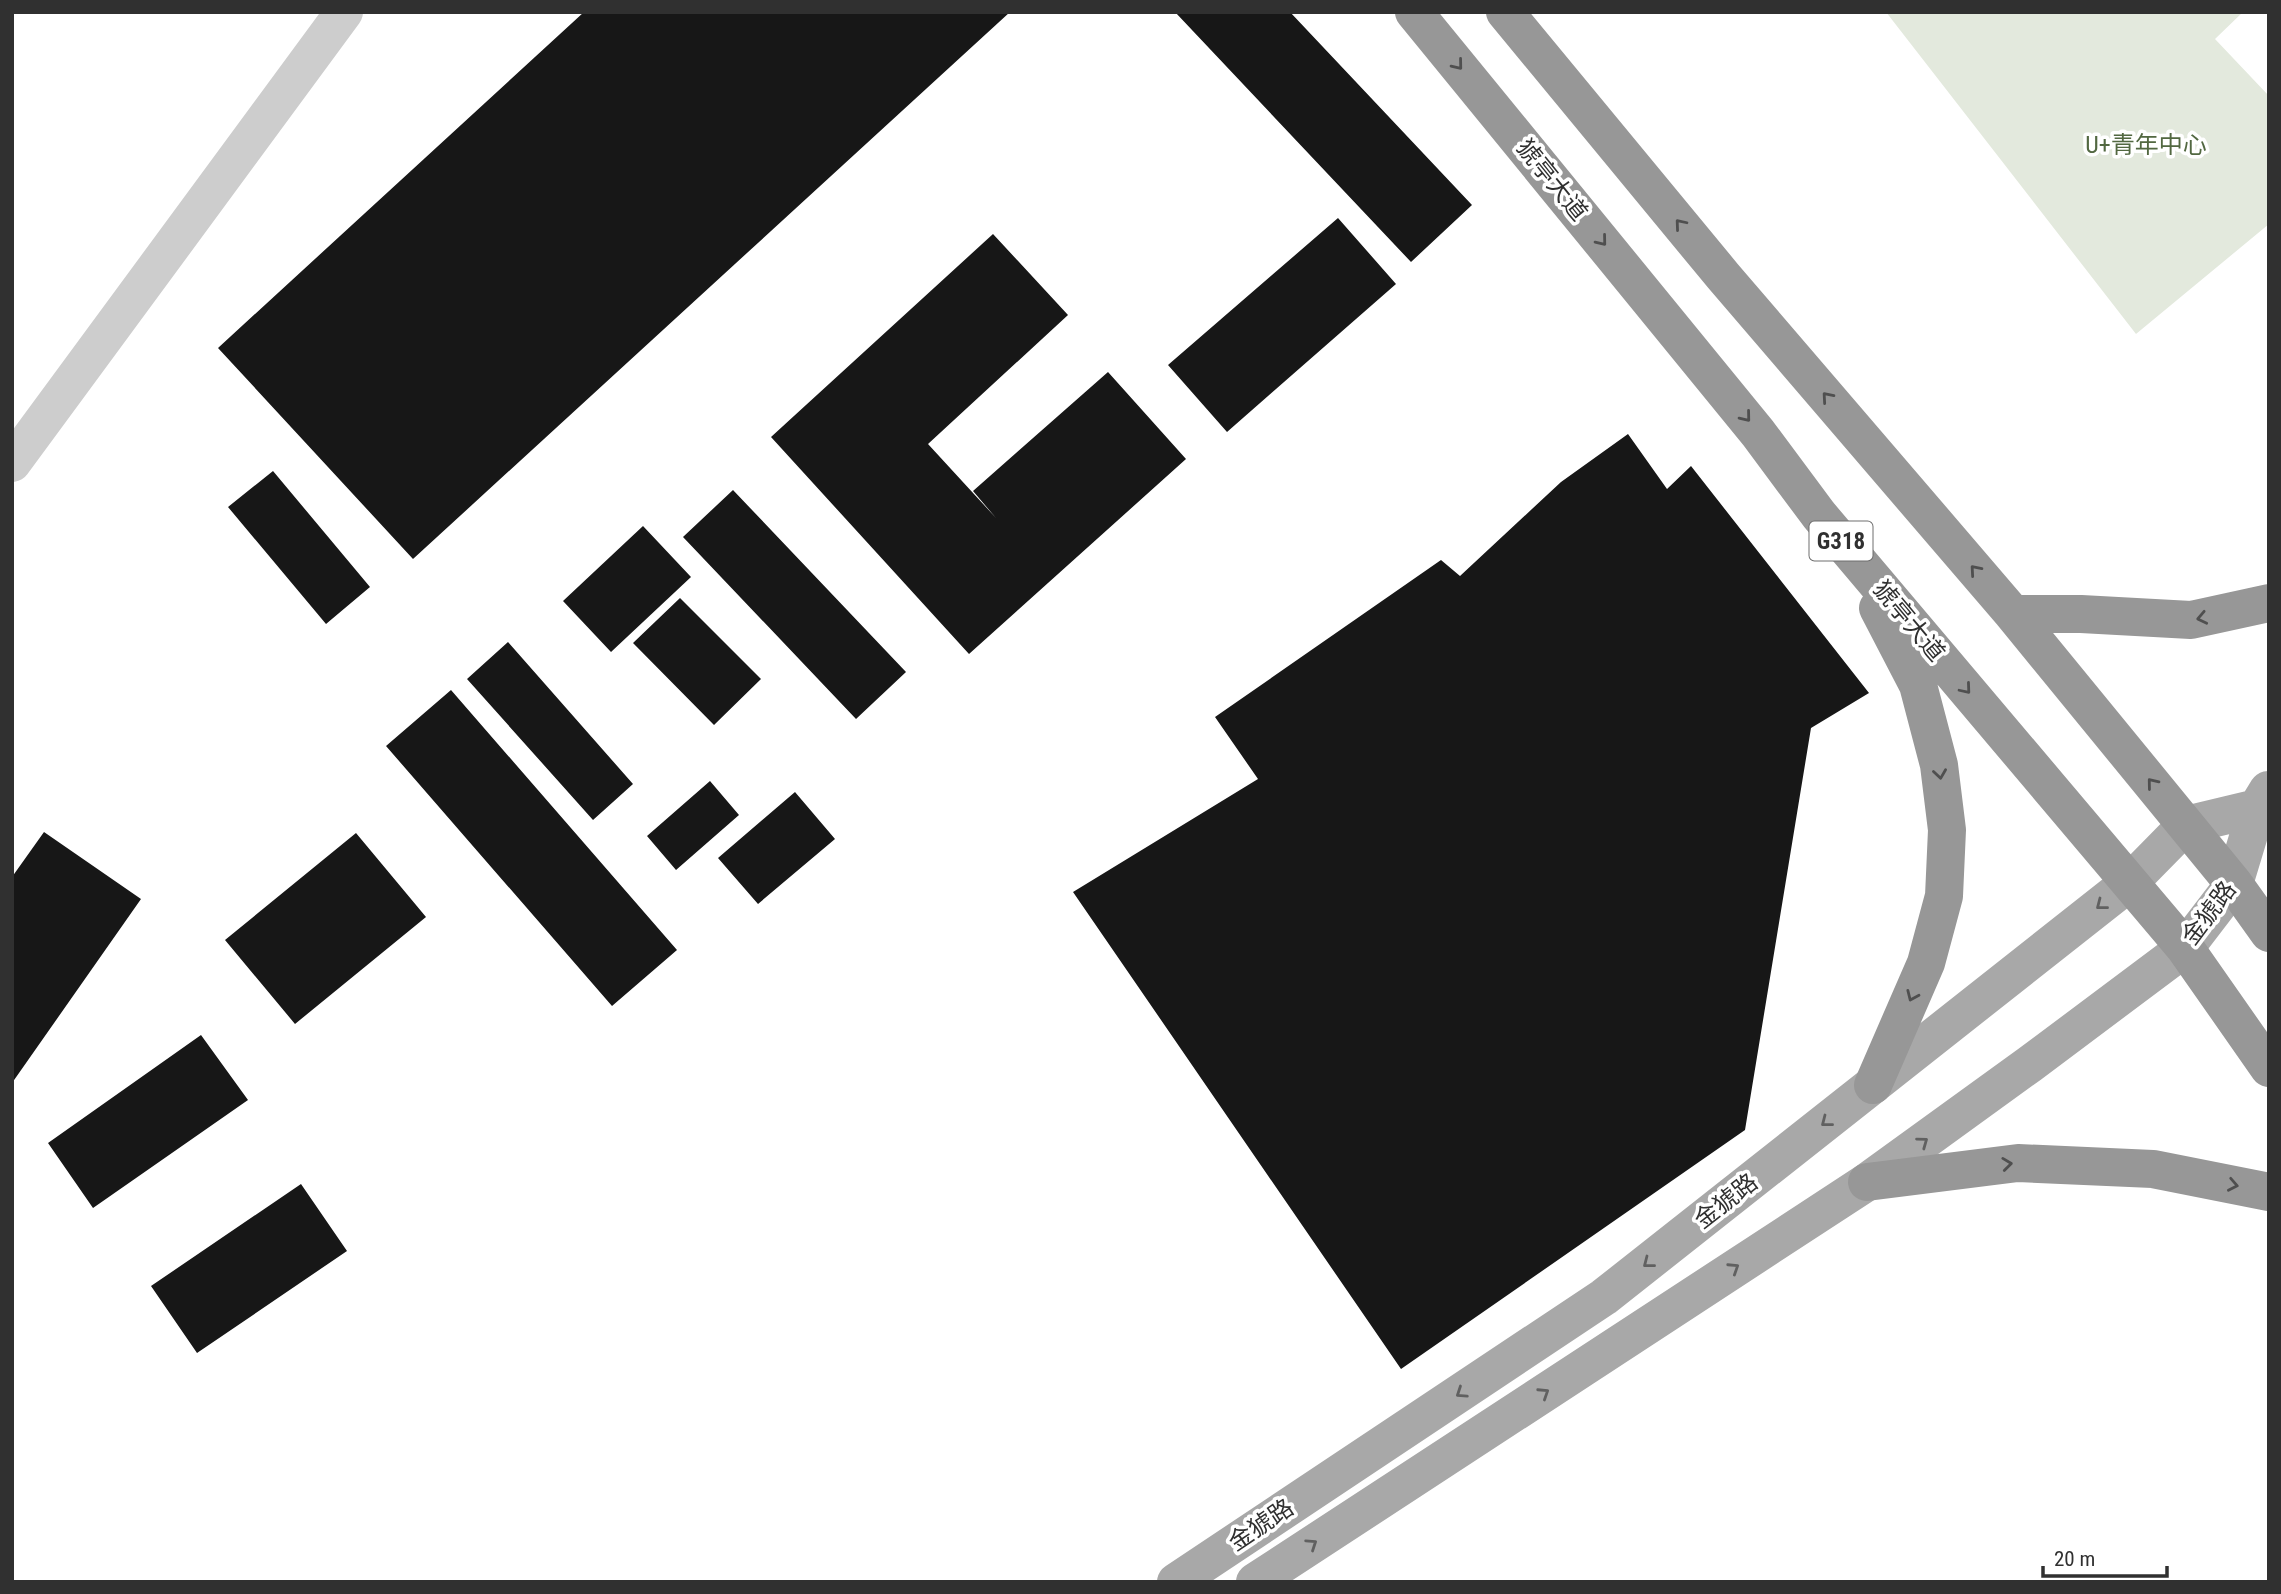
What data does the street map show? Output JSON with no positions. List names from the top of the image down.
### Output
{
  "streets": {
    "highway": ["猇亭大道", "G318"],
    "main road": ["金猇路"]
  },
  "crossings": [
    ["猇亭大道", "金猇路"]
  ],
  "parks": ["U+青年中心"],
  "scale_bar": "20 m"
}
